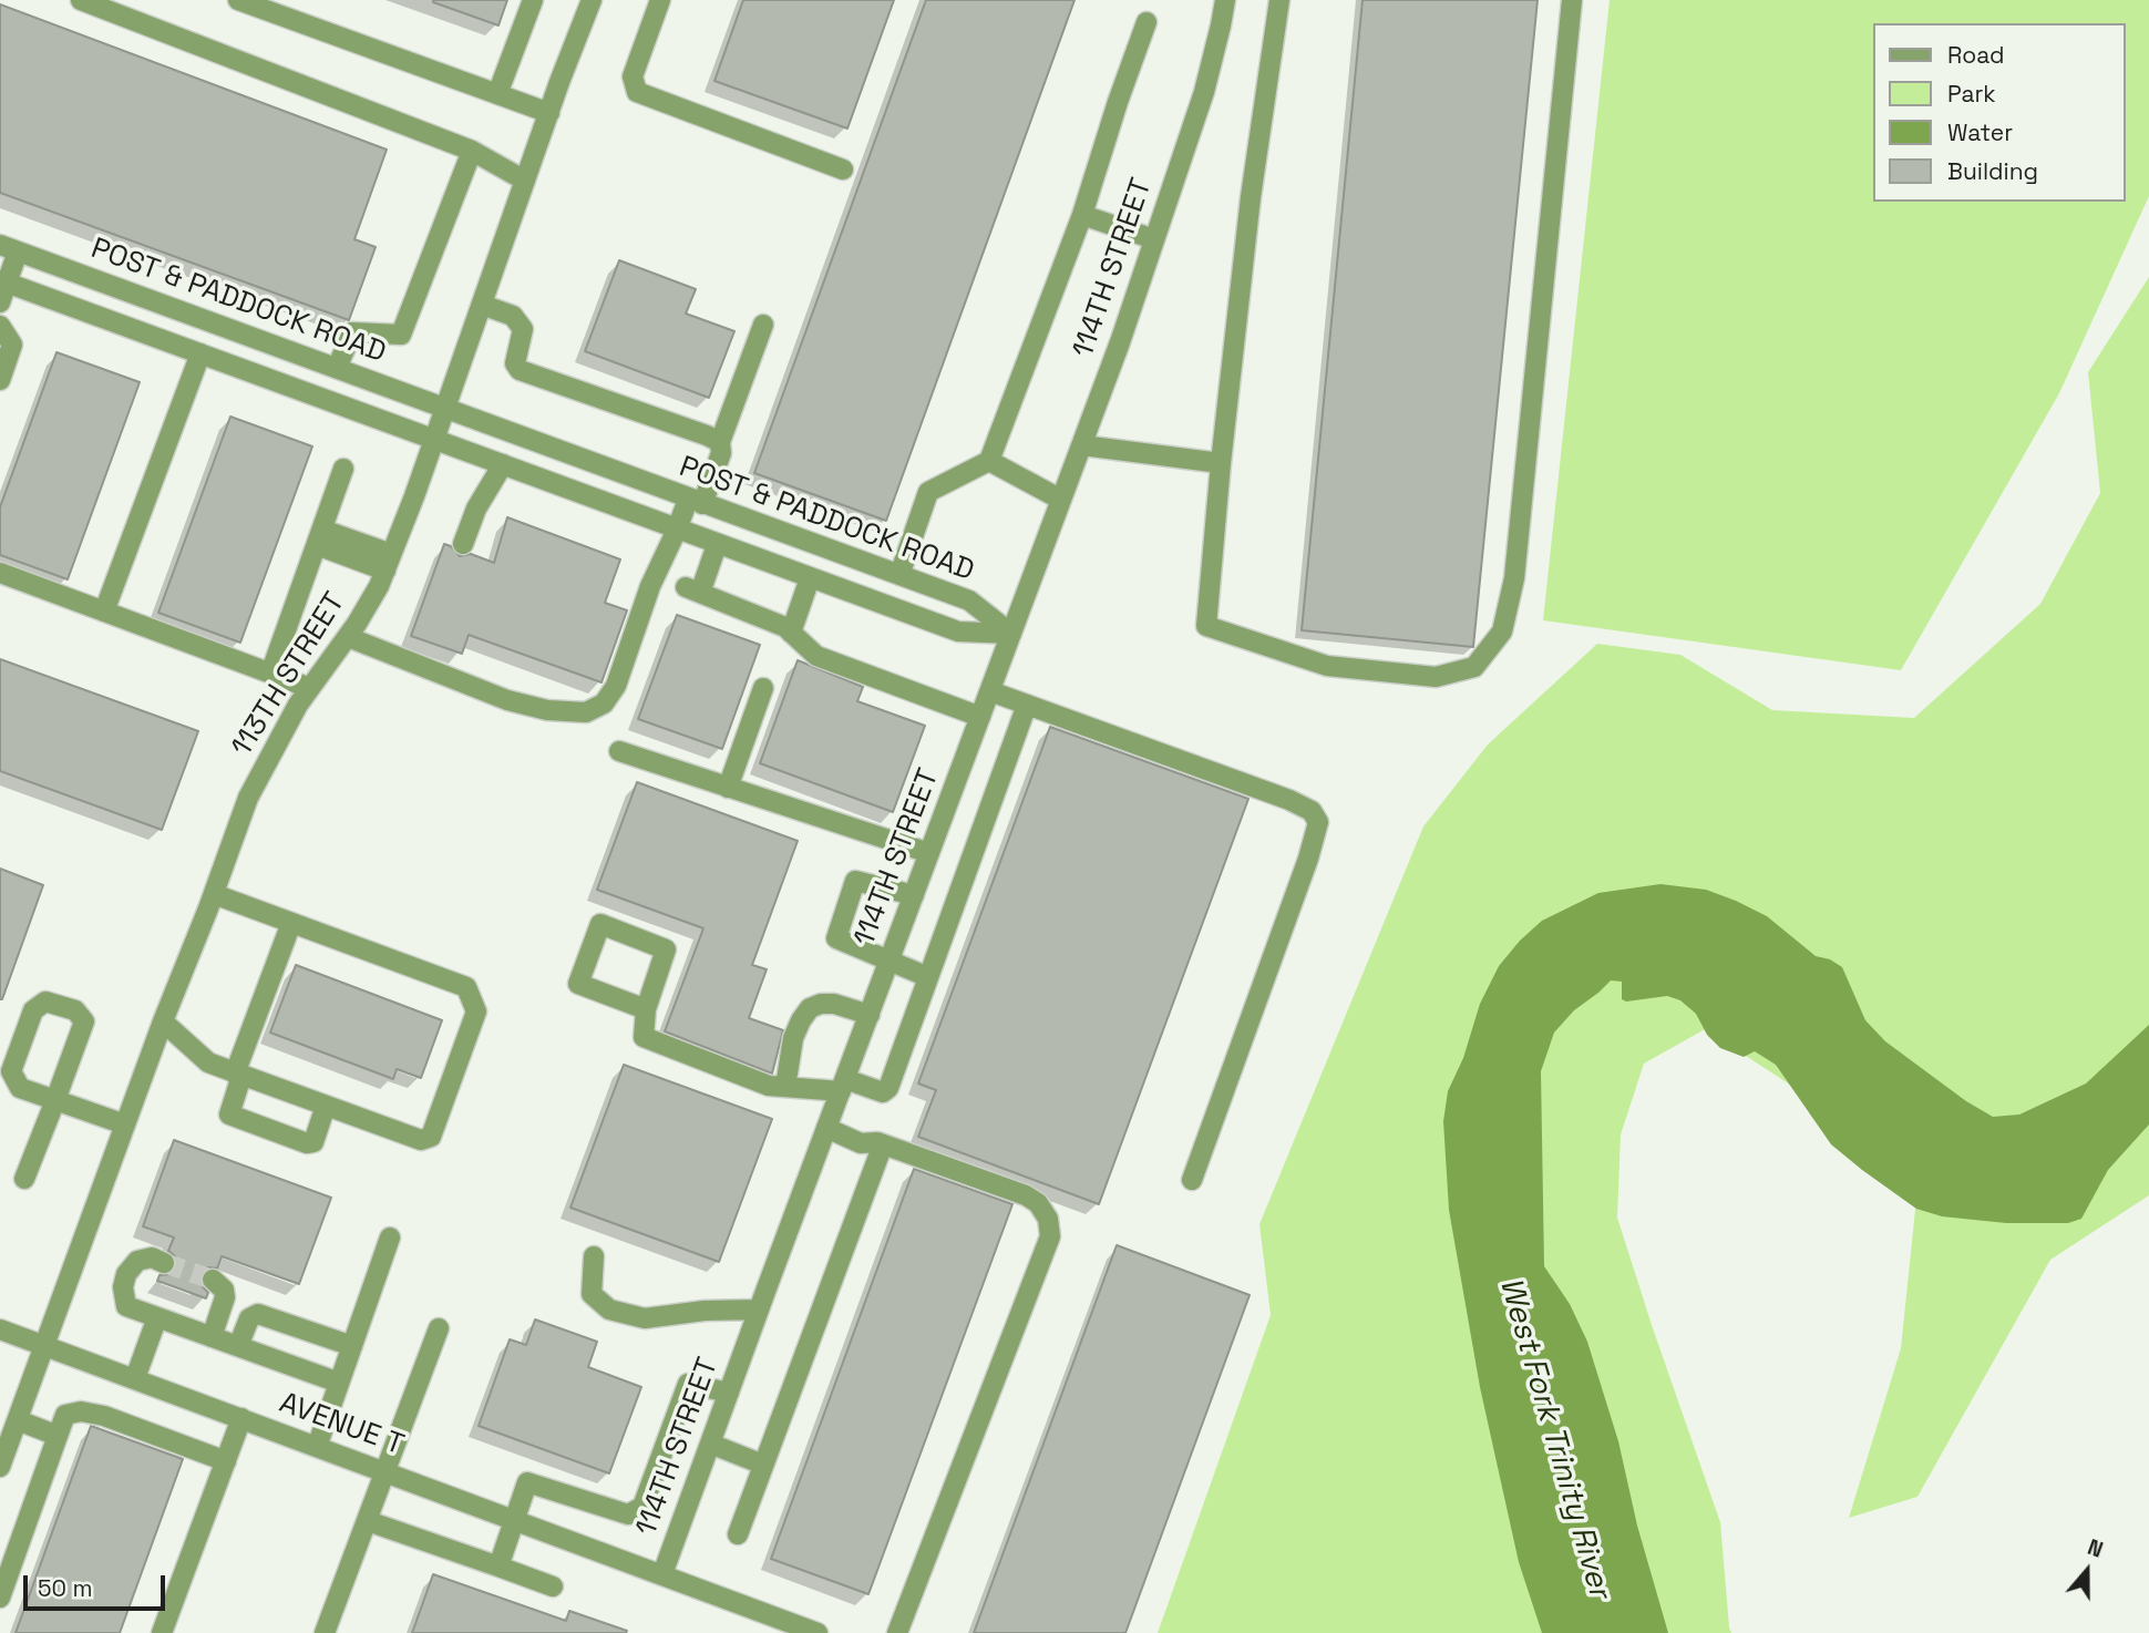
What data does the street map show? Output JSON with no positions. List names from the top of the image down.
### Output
{
  "streets": {
    "street": [
      "114TH STREET",
      "POST & PADDOCK ROAD",
      "113TH STREET",
      "AVENUE T"
    ]
  },
  "crossings": [
    ["114TH STREET", "POST & PADDOCK ROAD"],
    ["114TH STREET", "AVENUE T"],
    ["POST & PADDOCK ROAD", "113TH STREET"],
    ["113TH STREET", "AVENUE T"]
  ],
  "water": ["West Fork Trinity River"],
  "legend": [
    "Road",
    "Park",
    "Water",
    "Building"
  ],
  "scale_bar": "50 m",
  "north": "top"
}
